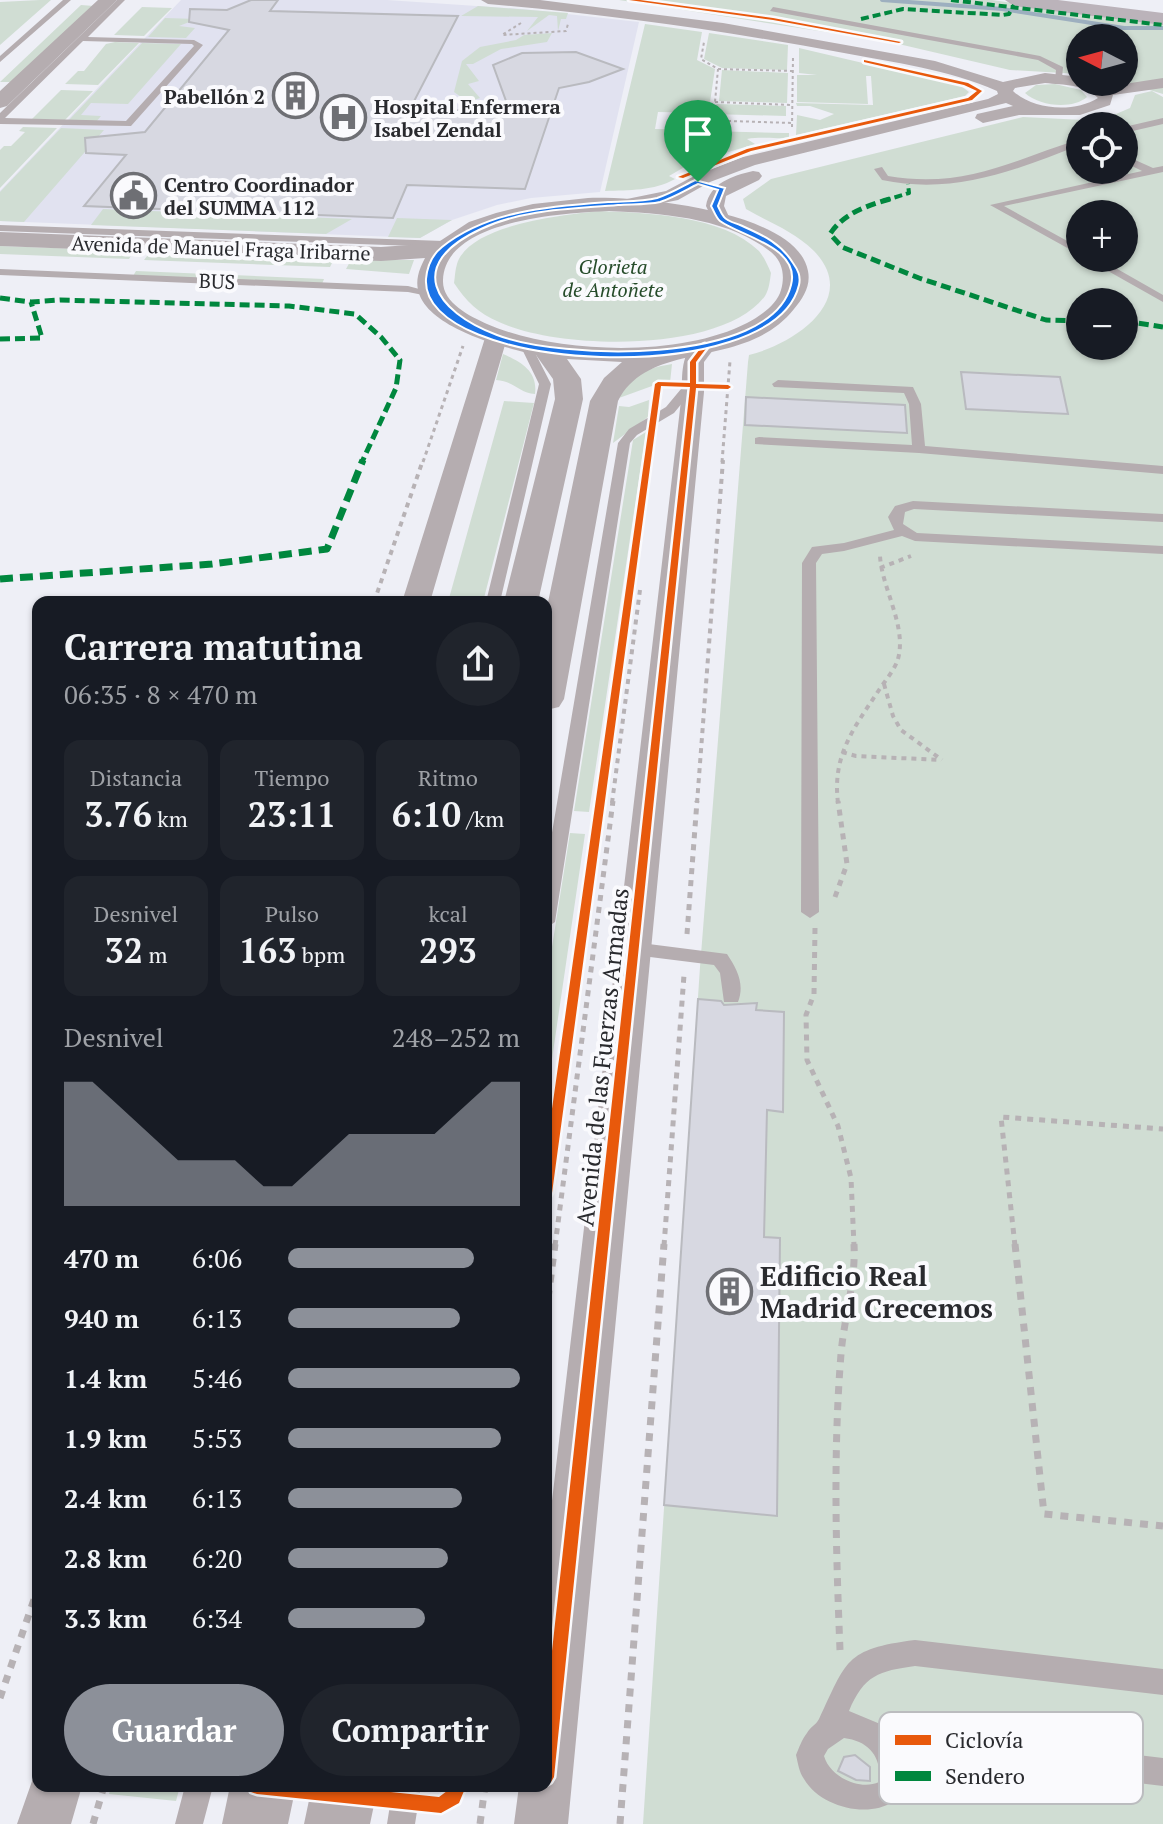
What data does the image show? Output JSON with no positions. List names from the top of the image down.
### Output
{
  "streets": {
    "street": ["Avenida de Manuel Fraga Iribarne", "Avenida de las Fuerzas Armadas"],
    "lane": ["BUS"]
  },
  "crossings": [
    ["Avenida de Manuel Fraga Iribarne", "BUS"]
  ],
  "parks": ["Glorieta de Antoñete"],
  "places": {
    "building": ["Pabellón 2", "Edificio Real Madrid Crecemos"],
    "hospital": ["Hospital Enfermera Isabel Zendal"],
    "public building": ["Centro Coordinador del SUMMA 112"]
  },
  "legend": ["Ciclovía", "Sendero"],
  "north": "left",
  "page": {
    "map_buttons": ["+", "−"],
    "heading": ["Carrera matutina", "06:35 · 8 × 470 m"],
    "stats": [
      ["Distancia", "3.76 km"],
      ["Tiempo", "23:11"],
      ["Ritmo", "6:10 /km"],
      ["Desnivel", "32 m"],
      ["Pulso", "163 bpm"],
      ["kcal", "293"]
    ],
    "chart": ["Desnivel", "248–252 m"],
    "list": [
      {
        "name": "470 m",
        "note": "6:06"
      },
      {
        "name": "940 m",
        "note": "6:13"
      },
      {
        "name": "1.4 km",
        "note": "5:46"
      },
      {
        "name": "1.9 km",
        "note": "5:53"
      },
      {
        "name": "2.4 km",
        "note": "6:13"
      },
      {
        "name": "2.8 km",
        "note": "6:20"
      },
      {
        "name": "3.3 km",
        "note": "6:34"
      }
    ],
    "buttons": ["Guardar", "Compartir"]
  }
}
